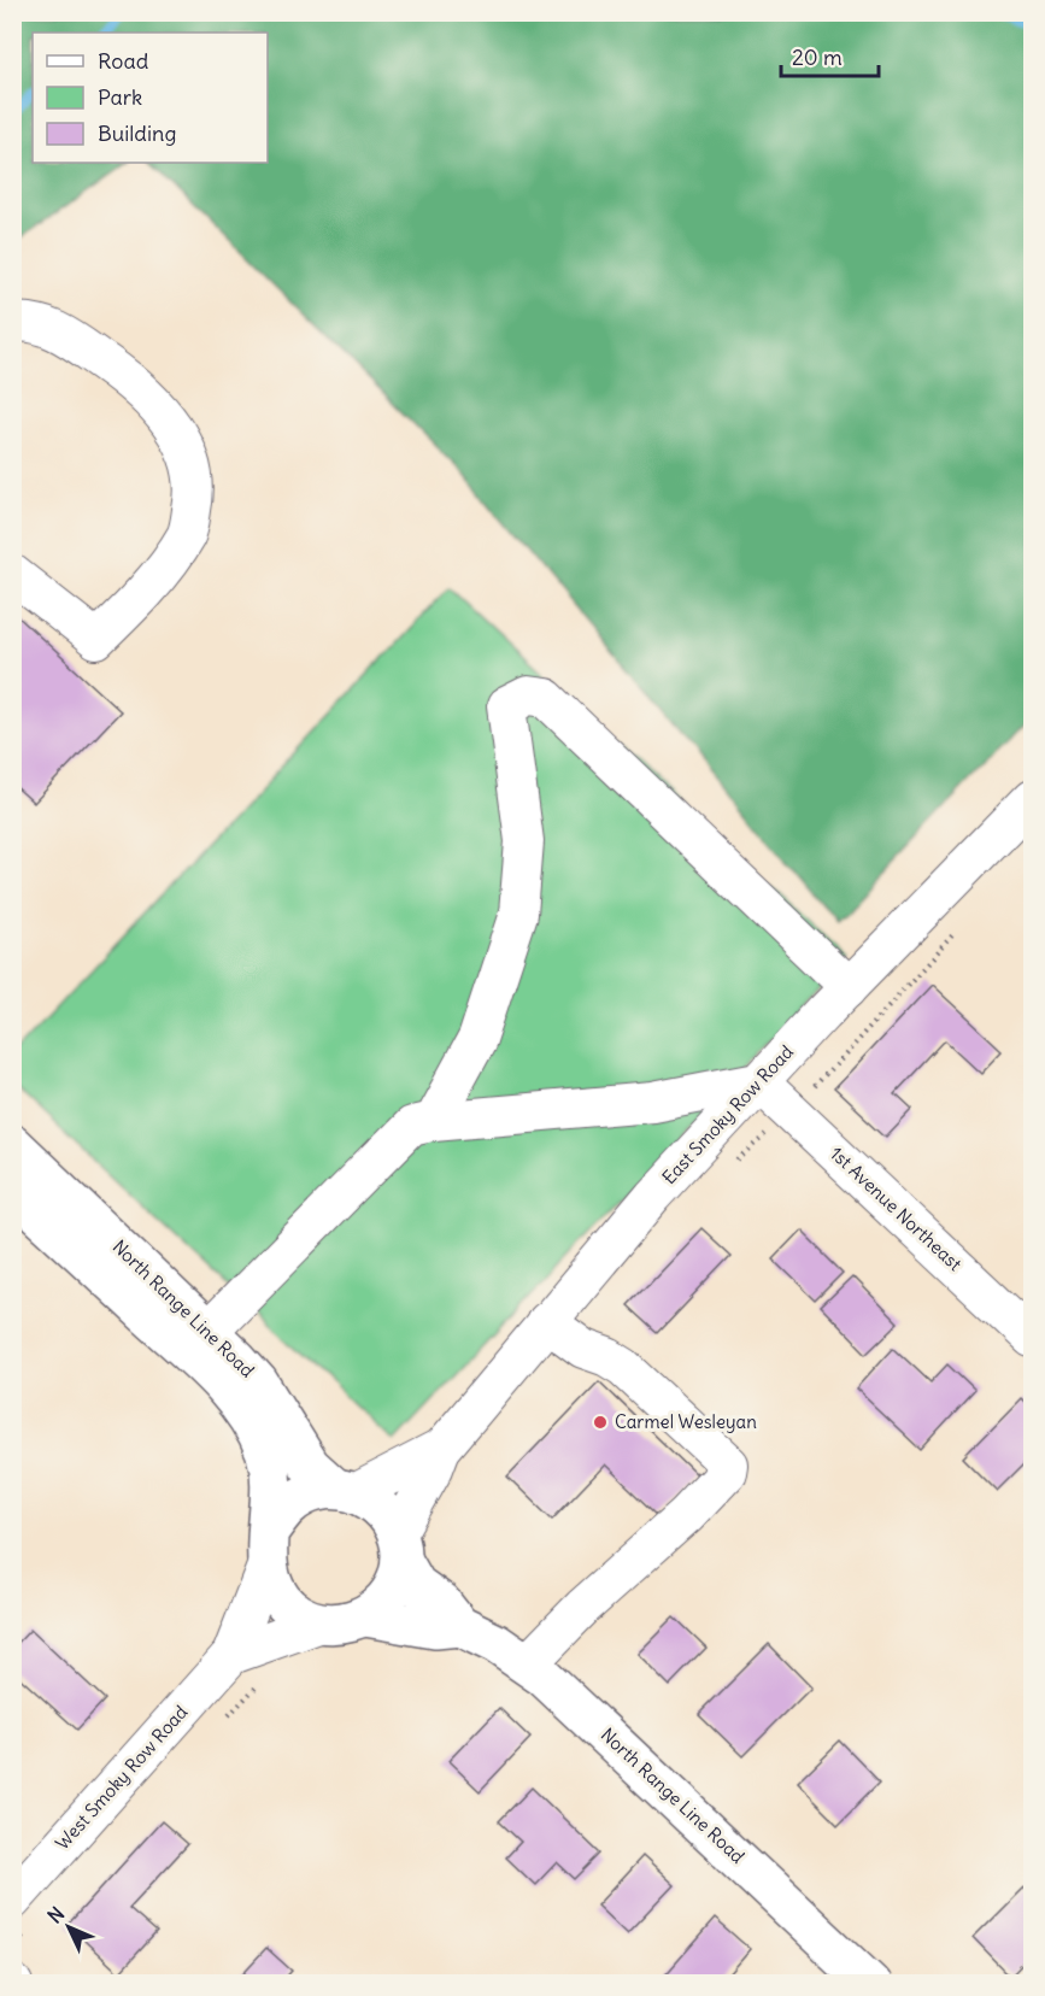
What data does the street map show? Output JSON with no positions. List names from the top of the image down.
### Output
{
  "streets": {
    "main road": ["North Range Line Road"],
    "street": ["East Smoky Row Road", "1st Avenue Northeast", "West Smoky Row Road"]
  },
  "crossings": [
    ["East Smoky Row Road", "1st Avenue Northeast"],
    ["East Smoky Row Road", "North Range Line Road"],
    ["East Smoky Row Road", "West Smoky Row Road"],
    ["North Range Line Road", "West Smoky Row Road"]
  ],
  "places": ["Carmel Wesleyan"],
  "legend": ["Road", "Park", "Building"],
  "scale_bar": "20 m",
  "north": "top left"
}
